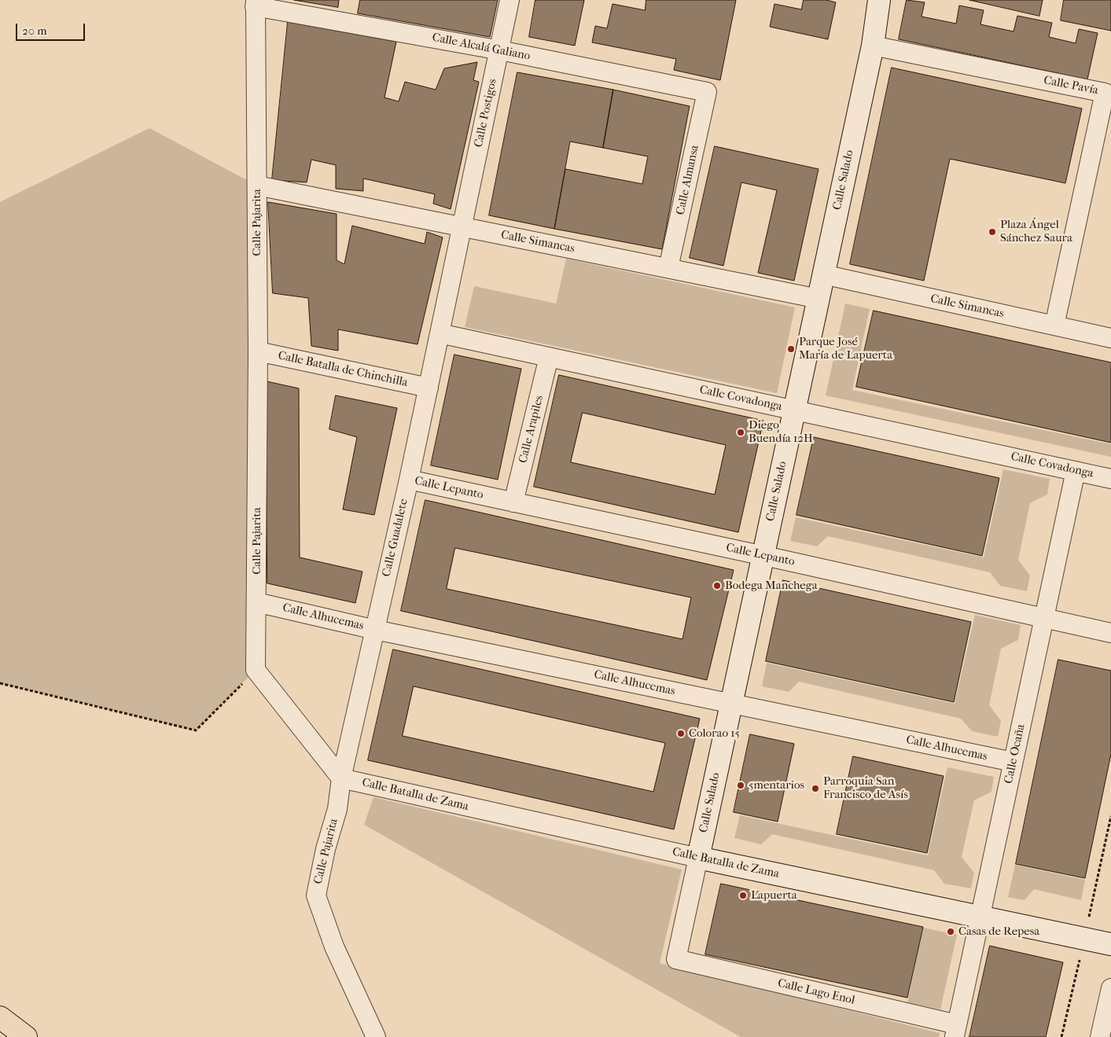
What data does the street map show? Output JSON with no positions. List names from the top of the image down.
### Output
{
  "streets": {
    "street": [
      "Calle Alcalá Galiano",
      "Calle Pavía",
      "Calle Postigos",
      "Calle Almansa",
      "Calle Salado",
      "Calle Pajarita",
      "Calle Simancas",
      "Calle Batalla de Chinchilla",
      "Calle Covadonga",
      "Calle Arapiles",
      "Calle Lepanto",
      "Calle Guadalete",
      "Calle Alhucemas",
      "Calle Ocaña",
      "Calle Batalla de Zama",
      "Calle Lago Enol"
    ]
  },
  "crossings": [
    ["Calle Alcalá Galiano", "Calle Postigos"],
    ["Calle Alcalá Galiano", "Calle Almansa"],
    ["Calle Alcalá Galiano", "Calle Pajarita"],
    ["Calle Pavía", "Calle Salado"],
    ["Calle Pavía", "Calle Simancas"],
    ["Calle Postigos", "Calle Simancas"],
    ["Calle Postigos", "Calle Guadalete"],
    ["Calle Almansa", "Calle Simancas"],
    ["Calle Salado", "Calle Simancas"],
    ["Calle Salado", "Calle Covadonga"],
    ["Calle Salado", "Calle Lepanto"],
    ["Calle Salado", "Calle Alhucemas"],
    ["Calle Salado", "Calle Batalla de Zama"],
    ["Calle Salado", "Calle Lago Enol"],
    ["Calle Pajarita", "Calle Simancas"],
    ["Calle Pajarita", "Calle Batalla de Chinchilla"],
    ["Calle Pajarita", "Calle Guadalete"],
    ["Calle Pajarita", "Calle Alhucemas"],
    ["Calle Pajarita", "Calle Batalla de Zama"],
    ["Calle Simancas", "Calle Guadalete"],
    ["Calle Batalla de Chinchilla", "Calle Guadalete"],
    ["Calle Covadonga", "Calle Arapiles"],
    ["Calle Covadonga", "Calle Guadalete"],
    ["Calle Covadonga", "Calle Ocaña"],
    ["Calle Arapiles", "Calle Lepanto"],
    ["Calle Lepanto", "Calle Guadalete"],
    ["Calle Lepanto", "Calle Ocaña"],
    ["Calle Guadalete", "Calle Alhucemas"],
    ["Calle Guadalete", "Calle Batalla de Zama"],
    ["Calle Alhucemas", "Calle Ocaña"],
    ["Calle Ocaña", "Calle Batalla de Zama"],
    ["Calle Ocaña", "Calle Lago Enol"]
  ],
  "places": [
    "Plaza Ángel Sánchez Saura",
    "Parque José María de Lapuerta",
    "Diego Buendía 12H",
    "Bodega Manchega",
    "Colorao 15",
    "5mentarios",
    "Parroquia San Francisco de Asís",
    "Lapuerta",
    "Casas de Repesa"
  ],
  "scale_bar": "20 m"
}
